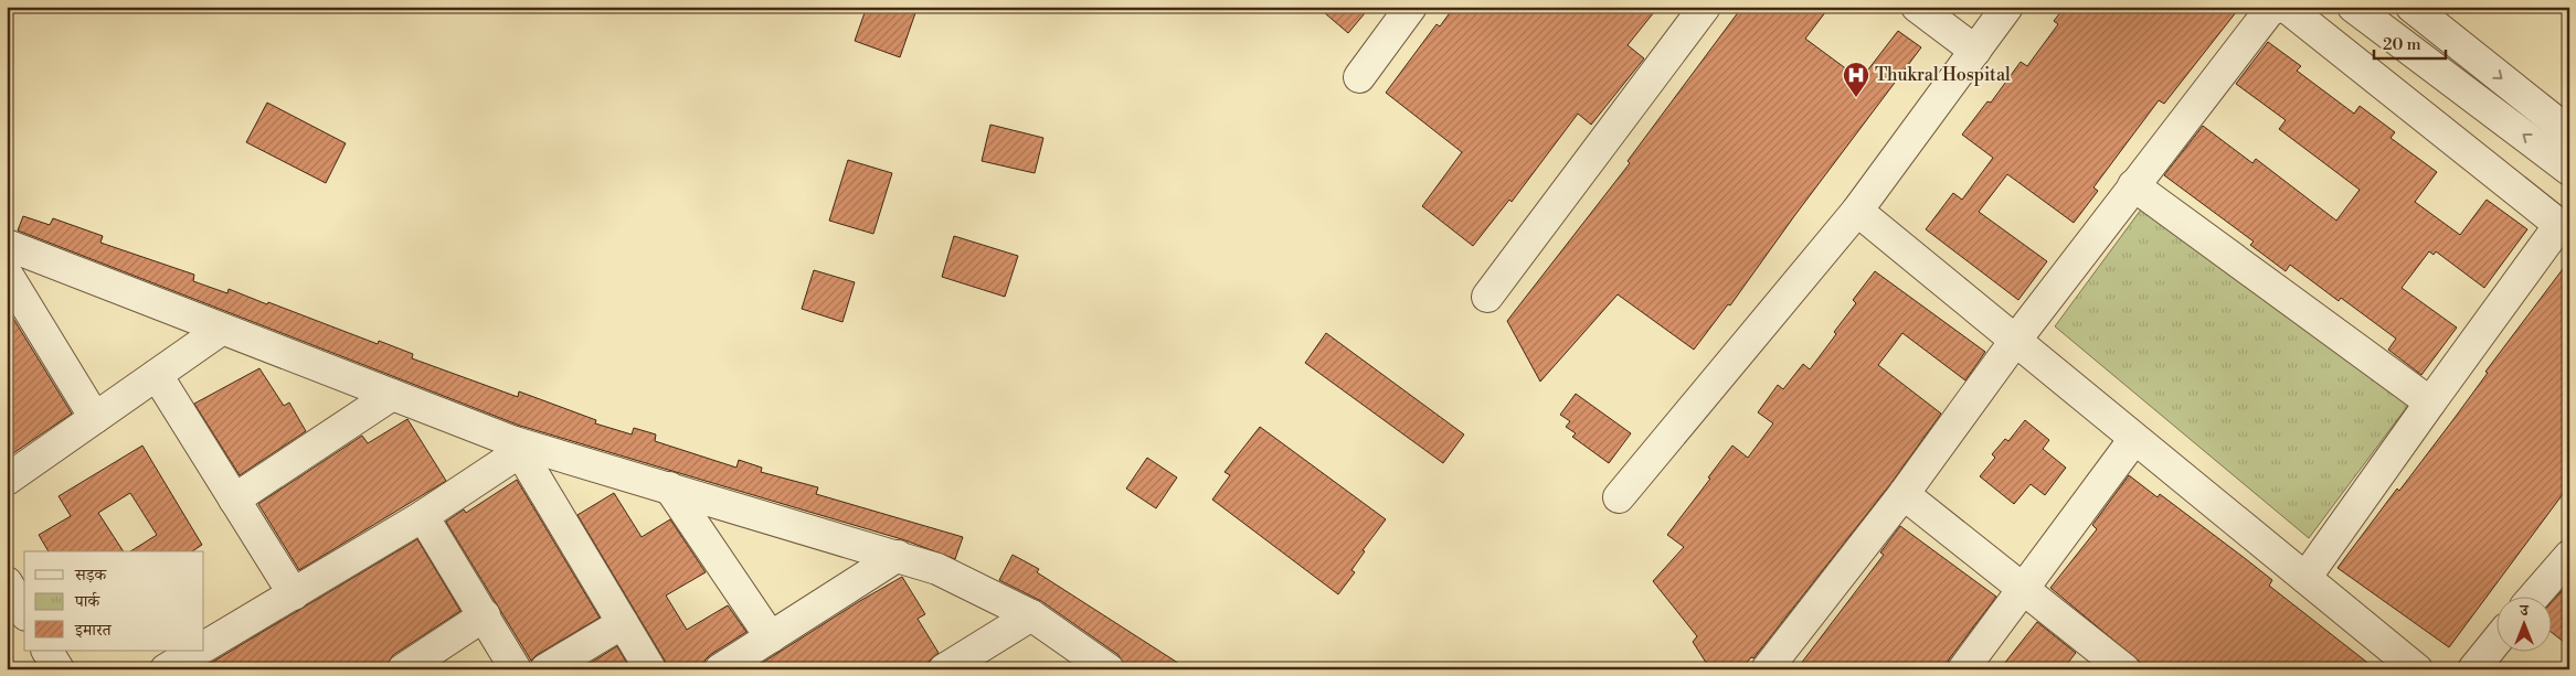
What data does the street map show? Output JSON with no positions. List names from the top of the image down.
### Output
{
  "places": {
    "hospital": ["Thukral Hospital"]
  },
  "legend": ["सड़क", "पार्क", "इमारत"],
  "scale_bar": "20 m",
  "north": "top"
}
